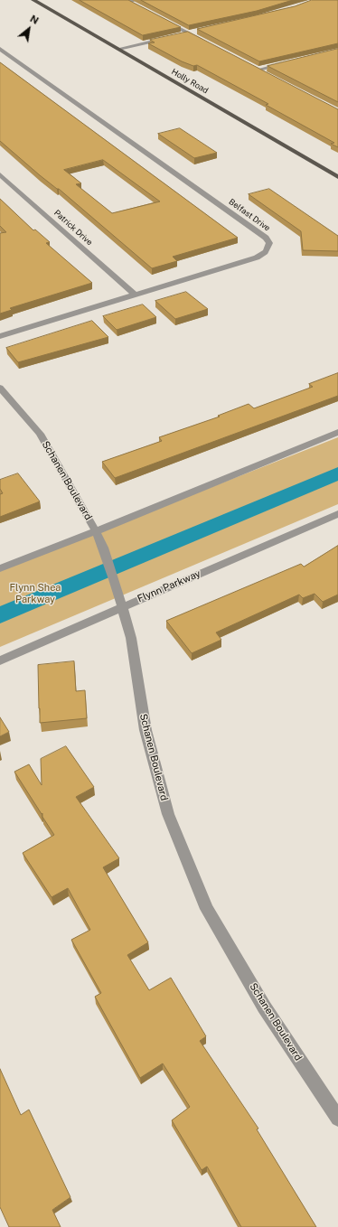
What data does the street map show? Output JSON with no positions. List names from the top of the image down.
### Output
{
  "streets": {
    "main road": ["Holly Road"],
    "street": [
      "Belfast Drive",
      "Patrick Drive",
      "Schanen Boulevard",
      "Flynn Parkway"
    ]
  },
  "crossings": [
    ["Belfast Drive", "Patrick Drive"],
    ["Schanen Boulevard", "Flynn Parkway"]
  ],
  "parks": ["Flynn Shea Parkway"],
  "north": "top right"
}
